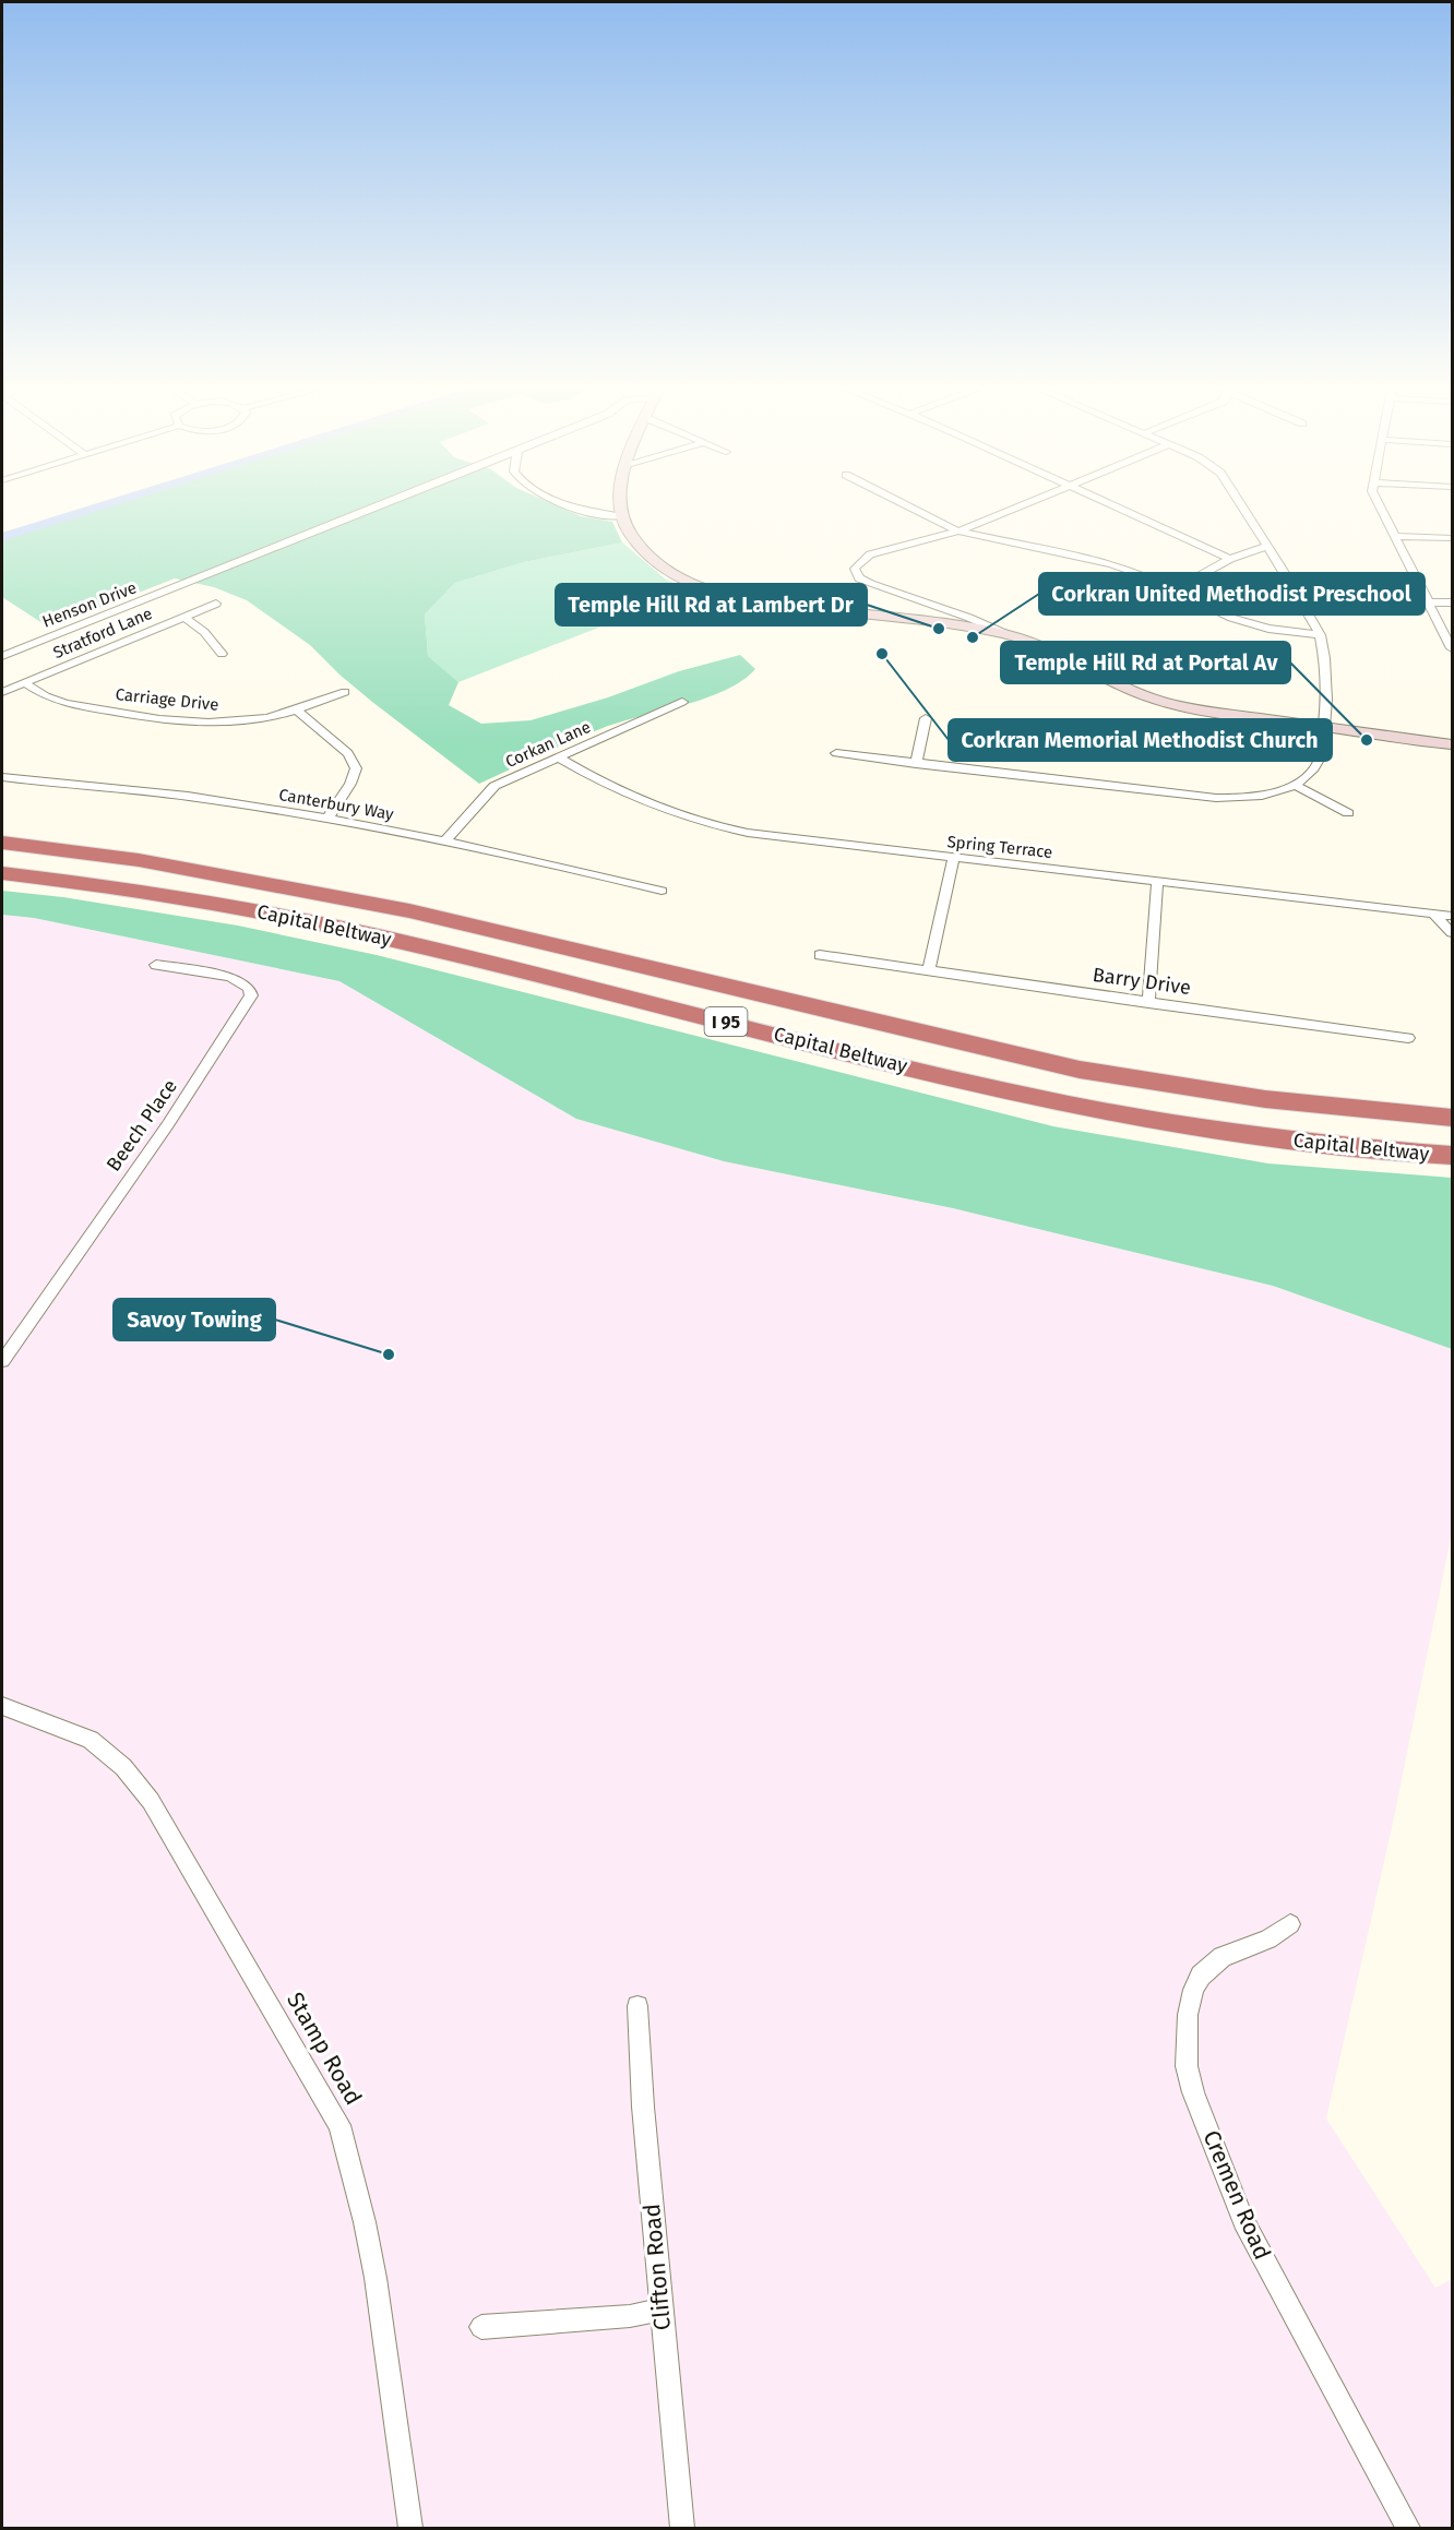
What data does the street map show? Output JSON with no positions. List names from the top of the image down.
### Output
{
  "streets": {
    "highway": ["Capital Beltway", "I 95"],
    "street": [
      "Henson Drive",
      "Stratford Lane",
      "Carriage Drive",
      "Corkan Lane",
      "Canterbury Way",
      "Spring Terrace",
      "Barry Drive",
      "Beech Place",
      "Stamp Road",
      "Cremen Road",
      "Clifton Road"
    ]
  },
  "crossings": [
    ["Stratford Lane", "Carriage Drive"],
    ["Corkan Lane", "Canterbury Way"],
    ["Corkan Lane", "Spring Terrace"]
  ],
  "places": [
    "Temple Hill Rd at Lambert Dr",
    "Corkran United Methodist Preschool",
    "Corkran Memorial Methodist Church",
    "Temple Hill Rd at Portal Av",
    "Savoy Towing"
  ]
}
